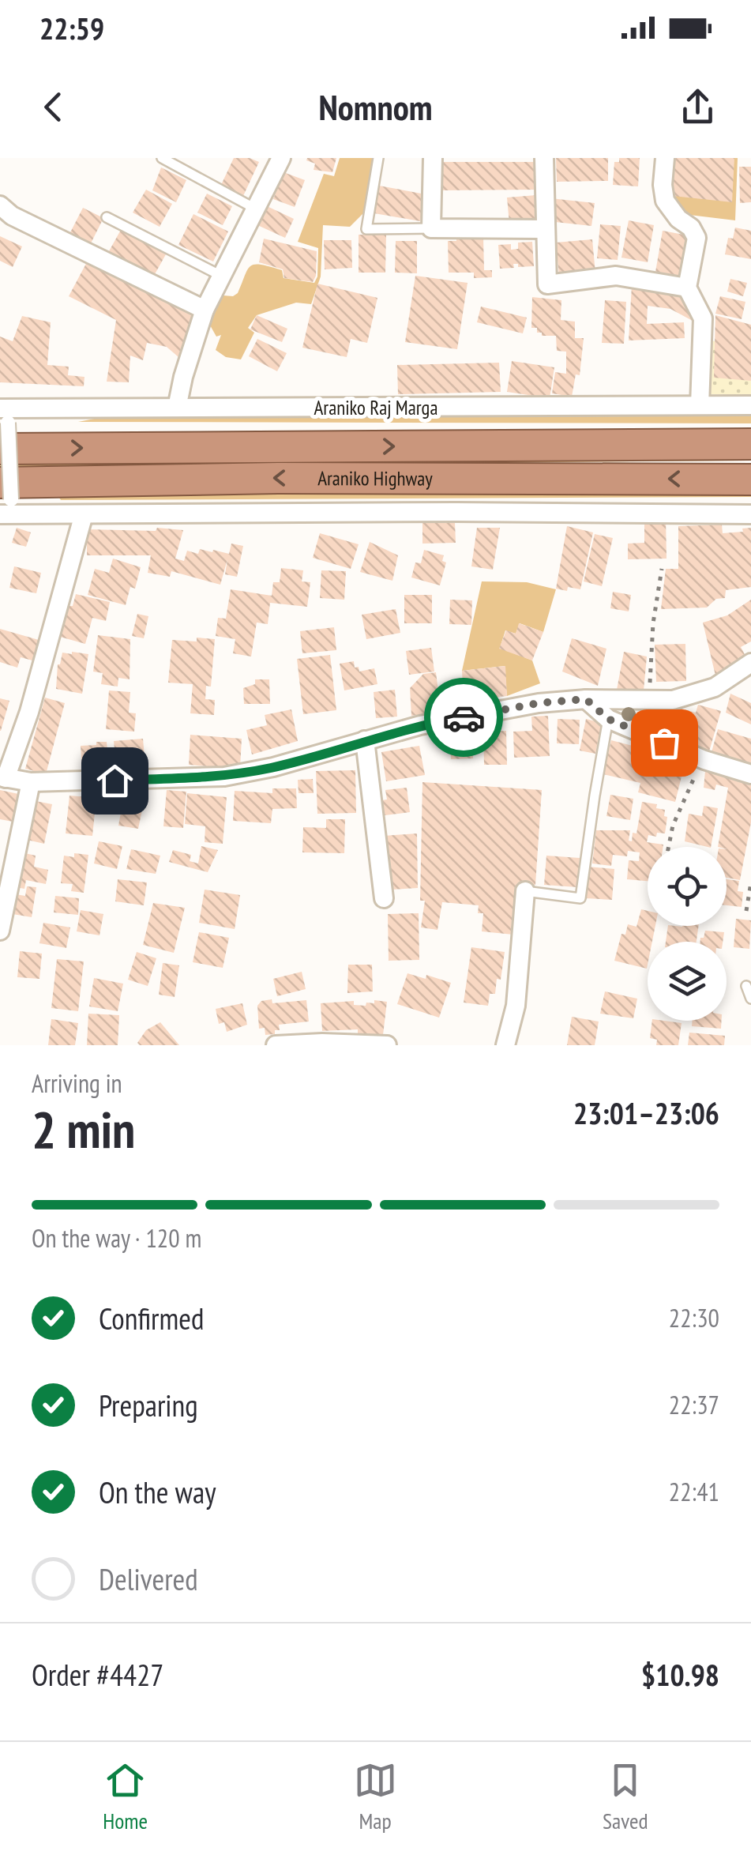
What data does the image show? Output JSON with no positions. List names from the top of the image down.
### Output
{
  "streets": {
    "highway": ["Araniko Highway"],
    "street": ["Araniko Raj Marga"]
  },
  "crossings": [
    ["Araniko Raj Marga", "Araniko Highway"]
  ],
  "page": {
    "status": "22:59",
    "header": "Nomnom",
    "heading": ["2 min", "Arriving in", "23:01–23:06"],
    "panel": ["Order #4427", "$10.98"],
    "bar": "On the way · 120 m",
    "list": [
      ["Confirmed", "22:30"],
      ["Preparing", "22:37"],
      ["On the way", "22:41"],
      "Delivered"
    ],
    "tabs": ["Home", "Map", "Saved"]
  }
}
